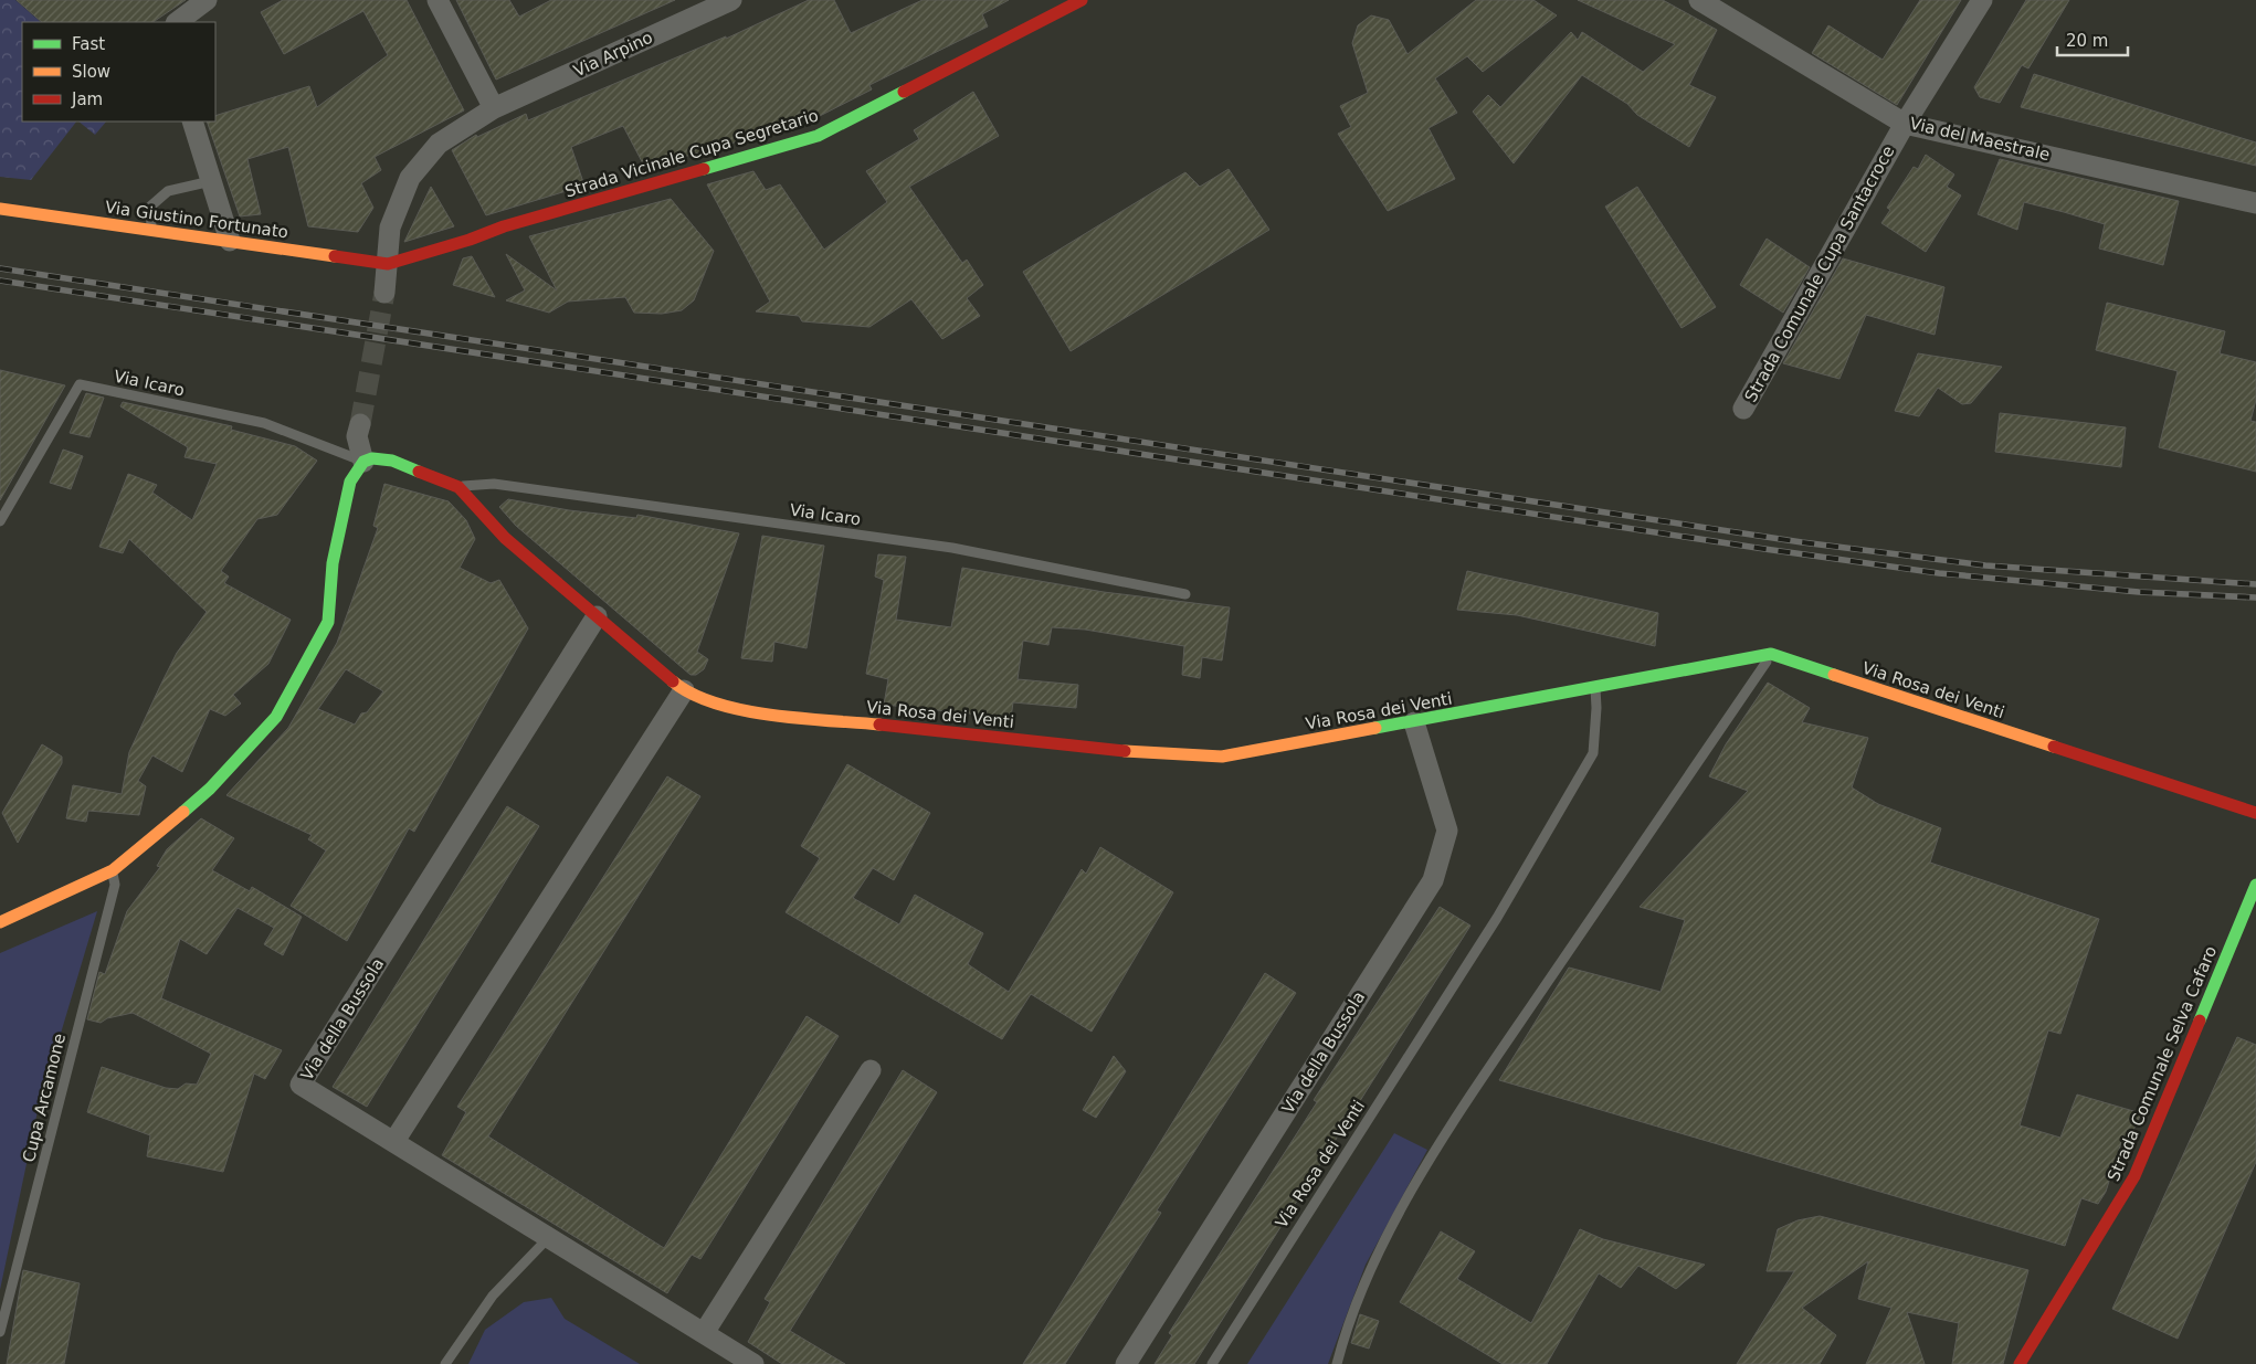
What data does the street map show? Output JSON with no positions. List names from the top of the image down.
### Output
{
  "streets": {
    "street": [
      "Via Arpino",
      "Via del Maestrale",
      "Strada Vicinale Cupa Segretario",
      "Via Giustino Fortunato",
      "Strada Comunale Cupa Santacroce",
      "Via Rosa dei Venti",
      "Via della Bussola",
      "Strada Comunale Selva Cafaro"
    ],
    "lane": ["Via Icaro", "Cupa Arcamone"]
  },
  "crossings": [
    ["Via Arpino", "Strada Vicinale Cupa Segretario"],
    ["Via Arpino", "Via Giustino Fortunato"],
    ["Via del Maestrale", "Strada Comunale Cupa Santacroce"],
    ["Strada Vicinale Cupa Segretario", "Via Giustino Fortunato"],
    ["Via Icaro", "Via Rosa dei Venti"],
    ["Via Rosa dei Venti", "Via della Bussola"]
  ],
  "legend": ["Fast", "Slow", "Jam"],
  "scale_bar": "20 m"
}
